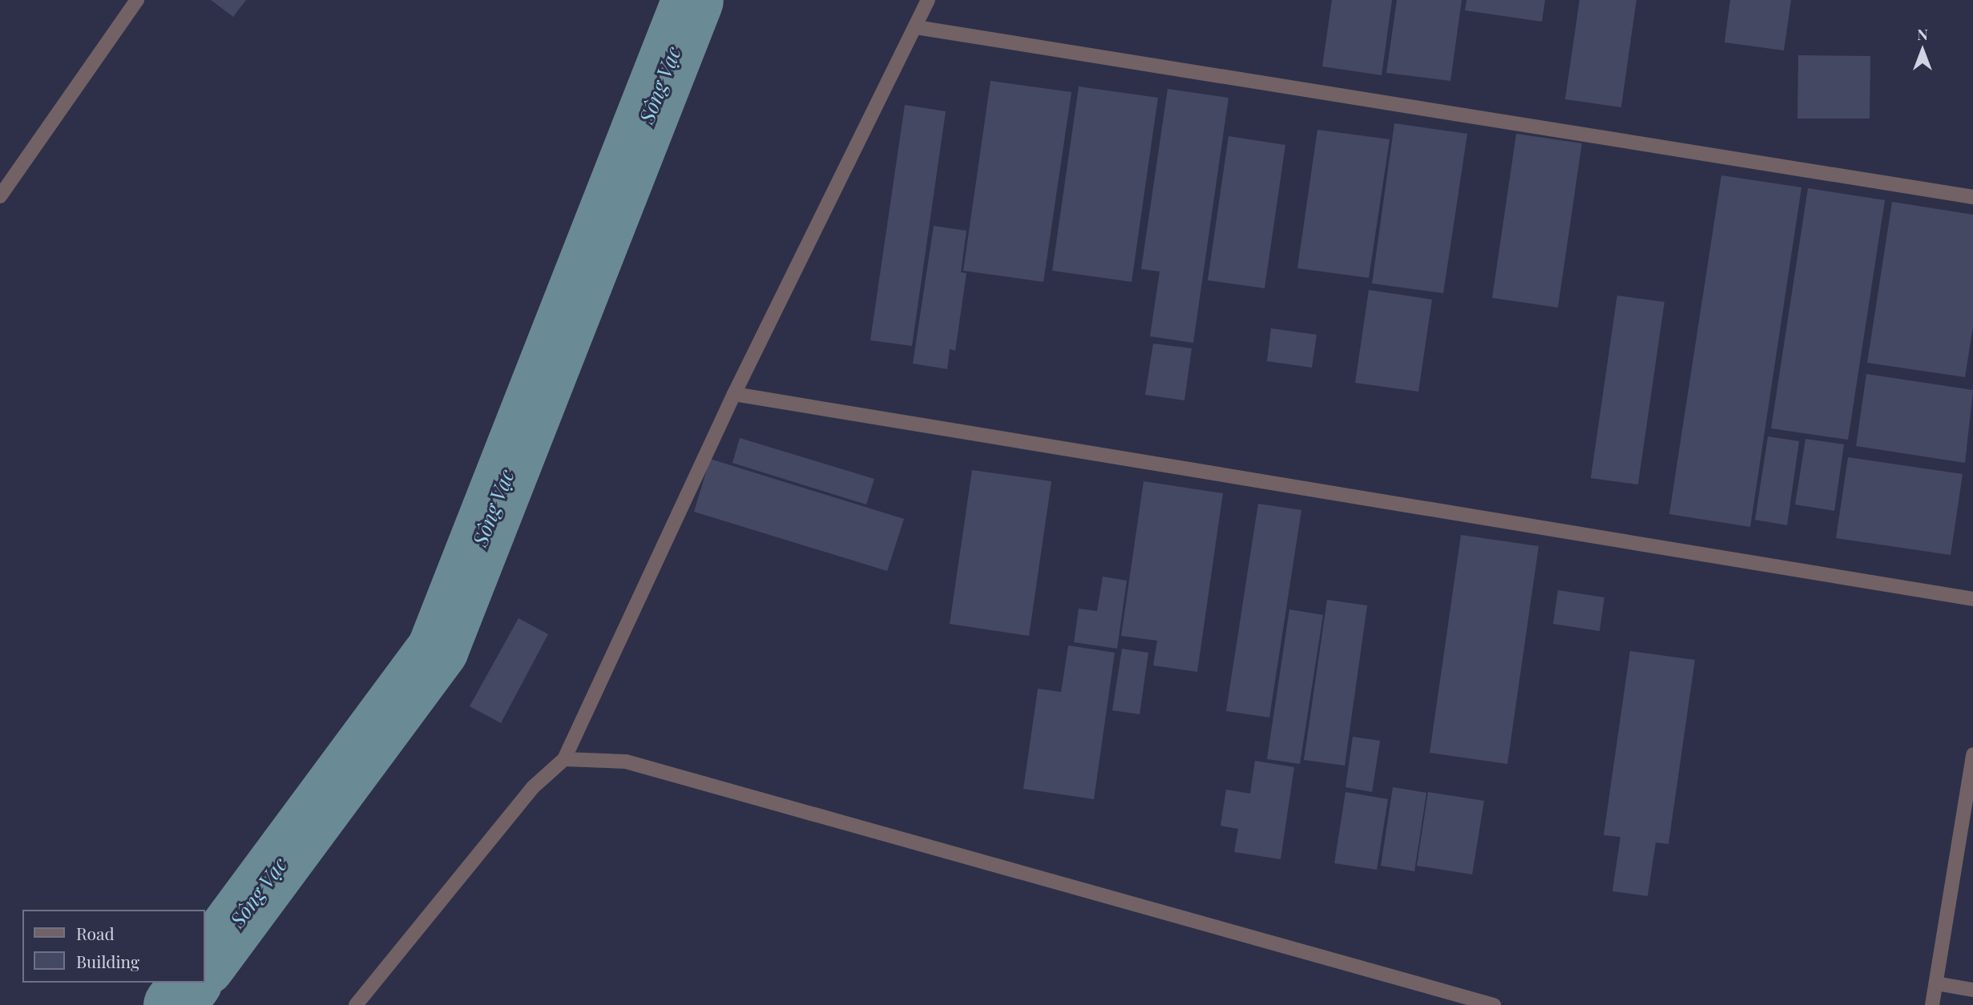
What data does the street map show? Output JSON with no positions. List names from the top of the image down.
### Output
{
  "water": ["Sông Vạc"],
  "legend": ["Road", "Building"],
  "north": "top"
}
